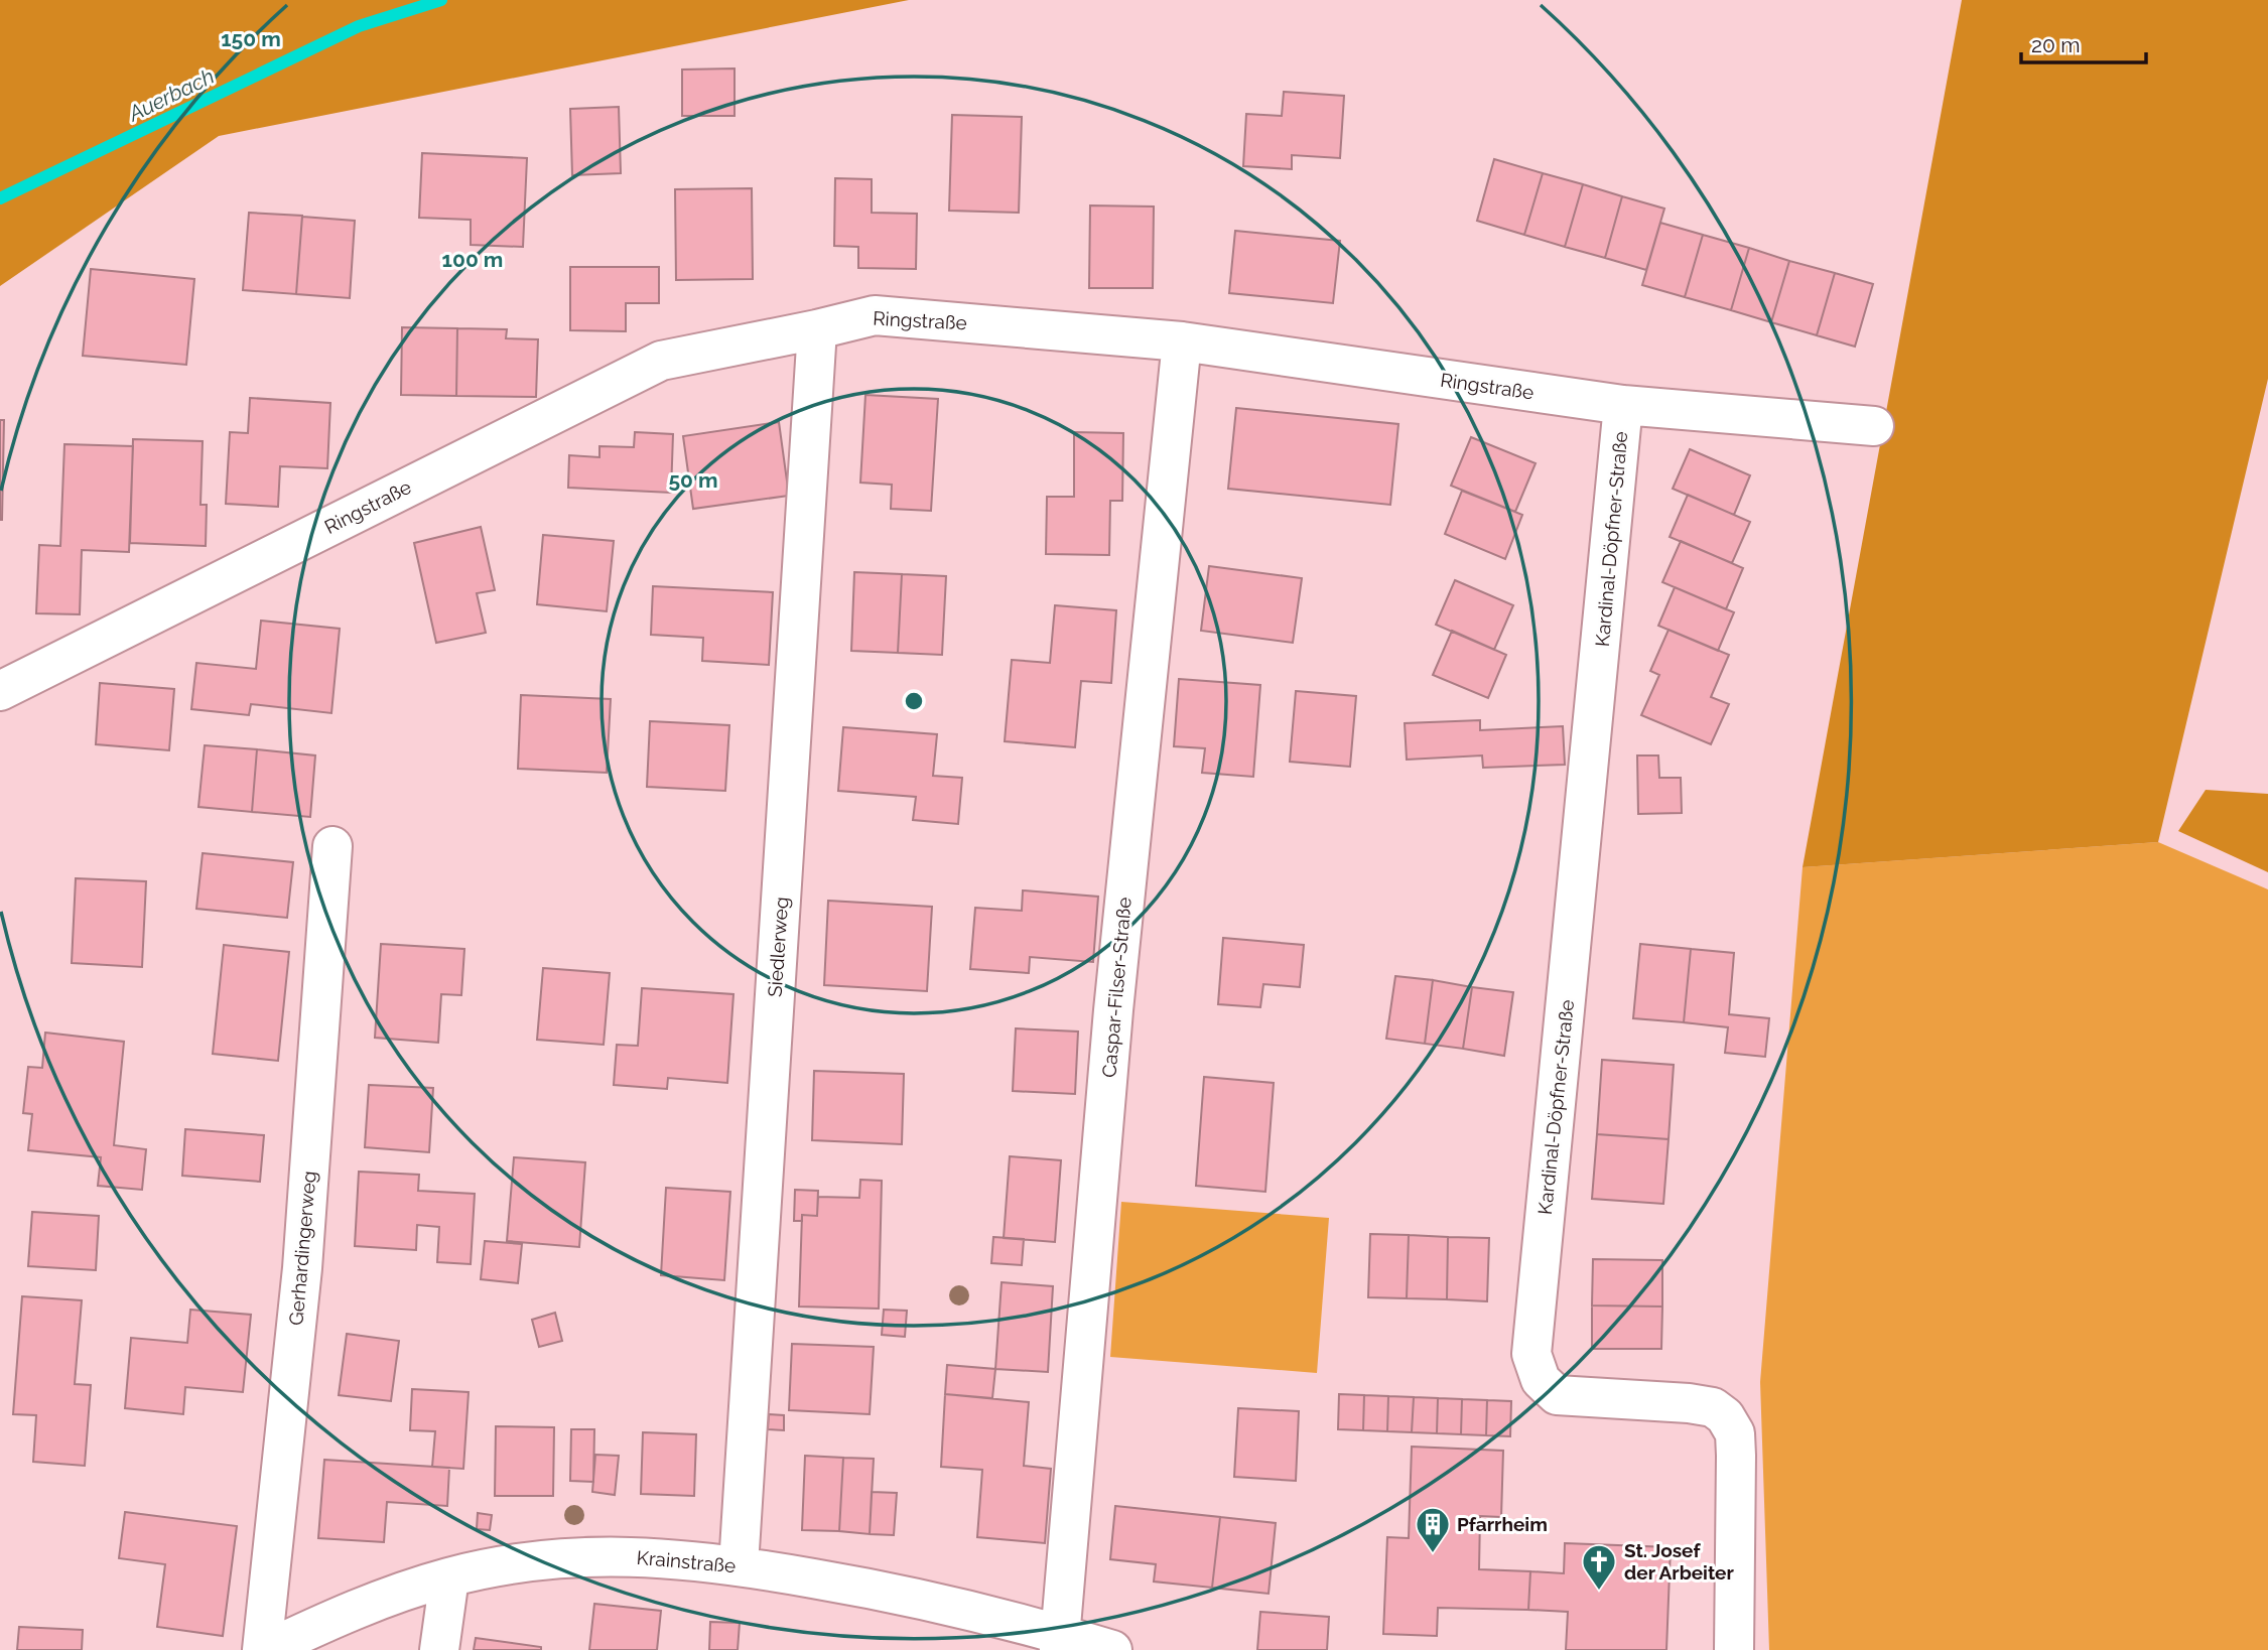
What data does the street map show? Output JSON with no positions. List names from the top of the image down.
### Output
{
  "streets": {
    "street": [
      "Ringstraße",
      "Kardinal-Döpfner-Straße",
      "Siedlerweg",
      "Caspar-Filser-Straße",
      "Gerhardingerweg",
      "Krainstraße"
    ]
  },
  "crossings": [
    ["Ringstraße", "Kardinal-Döpfner-Straße"],
    ["Ringstraße", "Siedlerweg"],
    ["Ringstraße", "Caspar-Filser-Straße"],
    ["Siedlerweg", "Krainstraße"],
    ["Caspar-Filser-Straße", "Krainstraße"],
    ["Gerhardingerweg", "Krainstraße"]
  ],
  "water": ["Auerbach"],
  "places": {
    "building": ["Pfarrheim"],
    "church": ["St. Josef der Arbeiter"]
  },
  "scale_bar": "20 m",
  "rings": ["150 m", "100 m", "50 m"]
}
